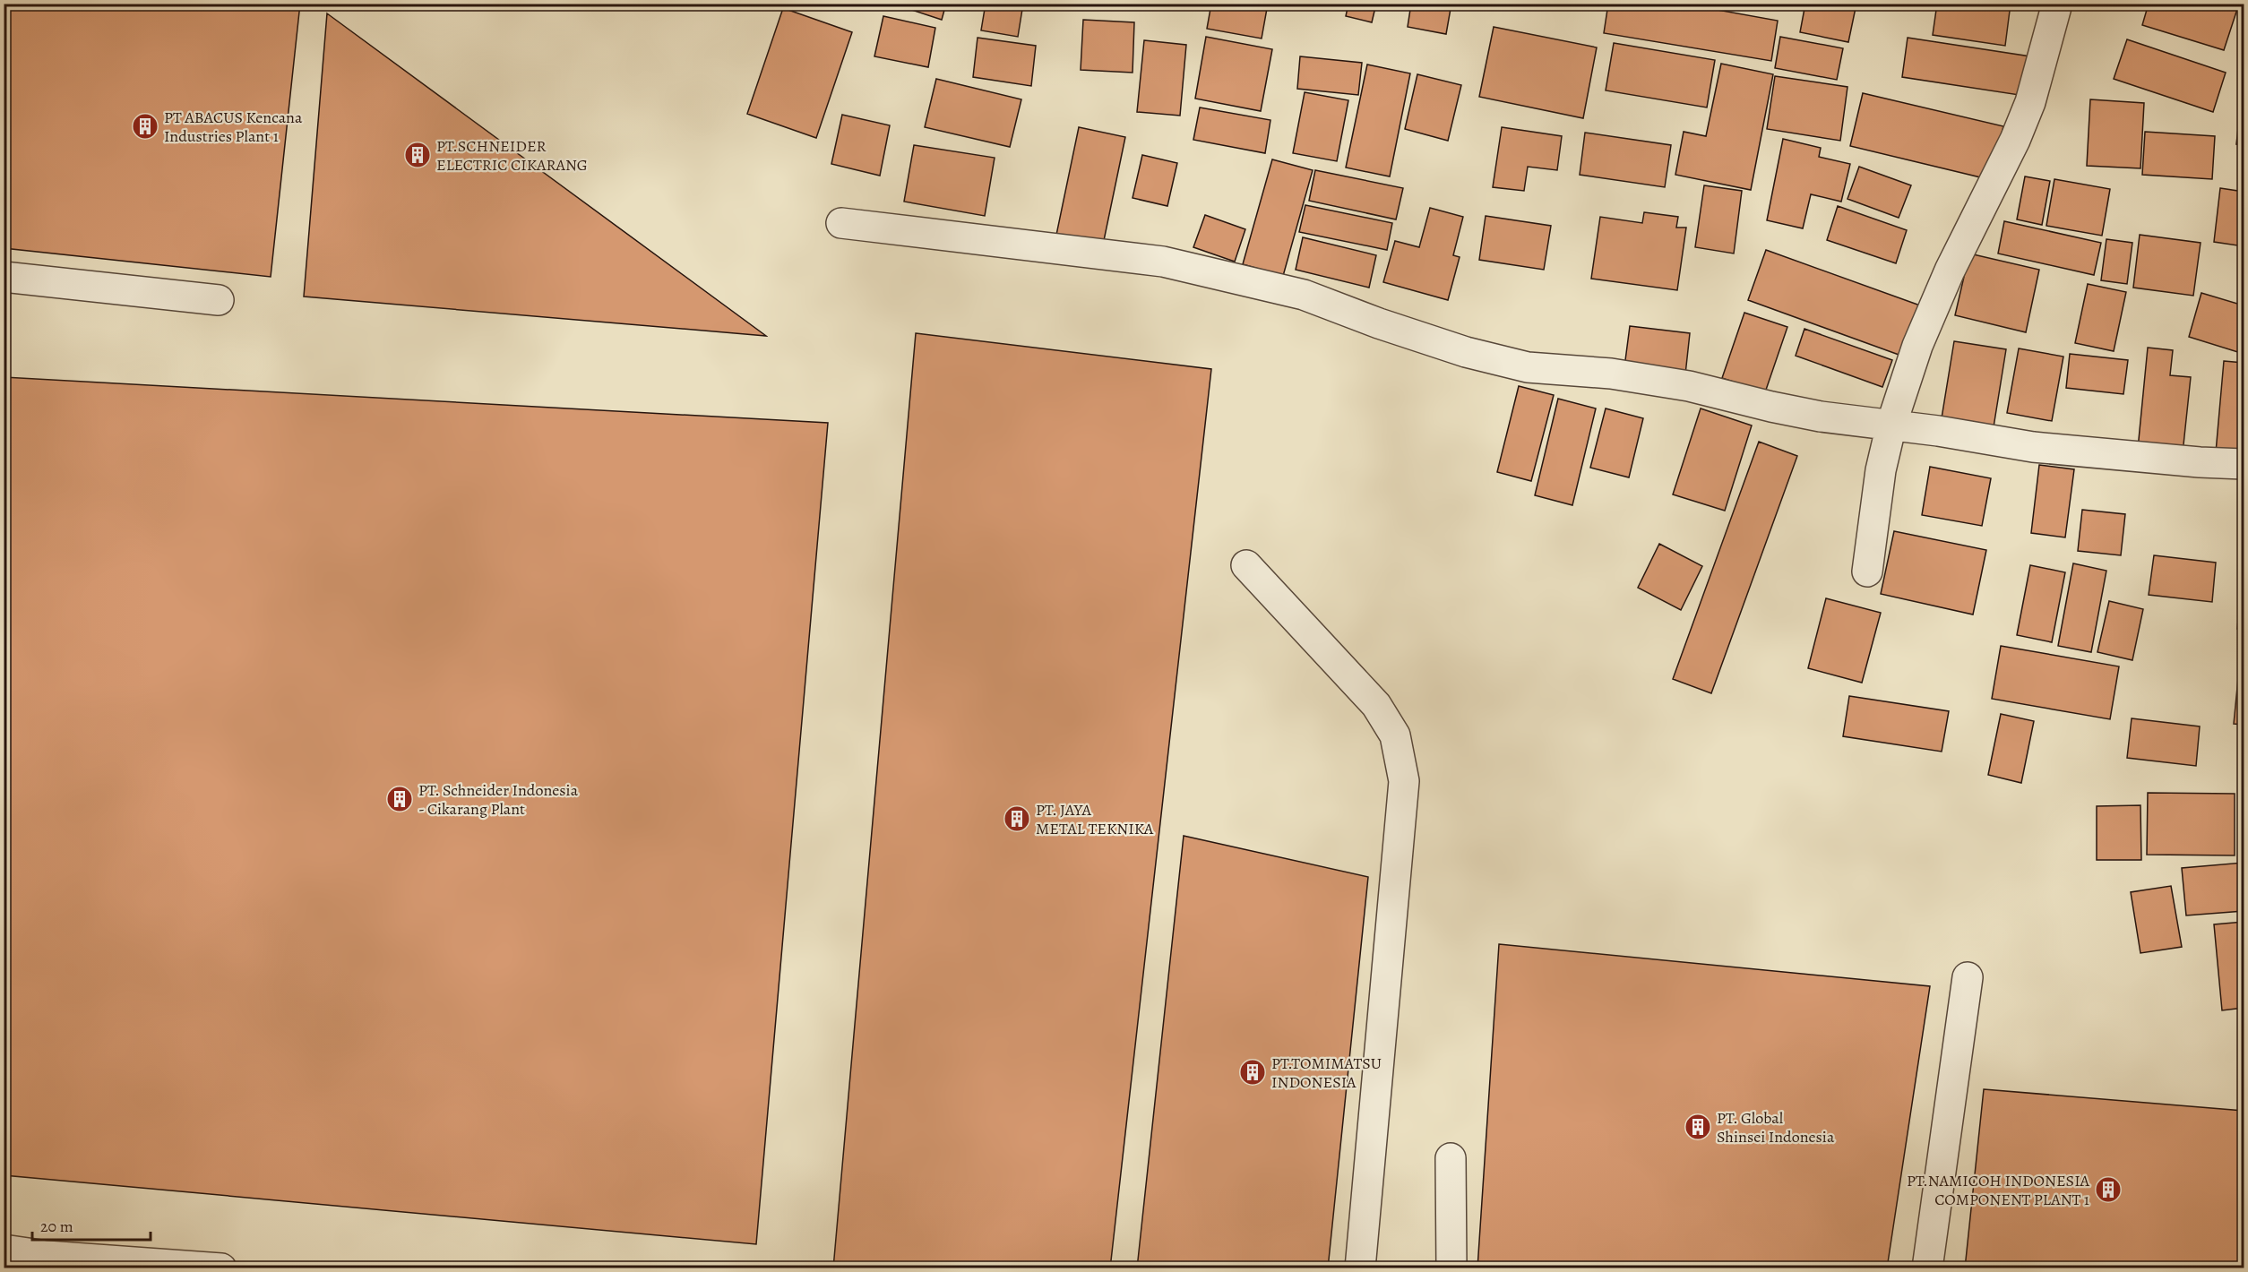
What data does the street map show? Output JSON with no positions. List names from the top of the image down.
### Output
{
  "places": {
    "building": [
      "PT ABACUS Kencana Industries Plant 1",
      "PT.SCHNEIDER ELECTRIC CIKARANG",
      "PT. Schneider Indonesia - Cikarang Plant",
      "PT. JAYA METAL TEKNIKA",
      "PT.TOMIMATSU INDONESIA",
      "PT. Global Shinsei Indonesia",
      "PT.NAMICOH INDONESIA COMPONENT PLANT 1"
    ]
  },
  "scale_bar": "20 m"
}
